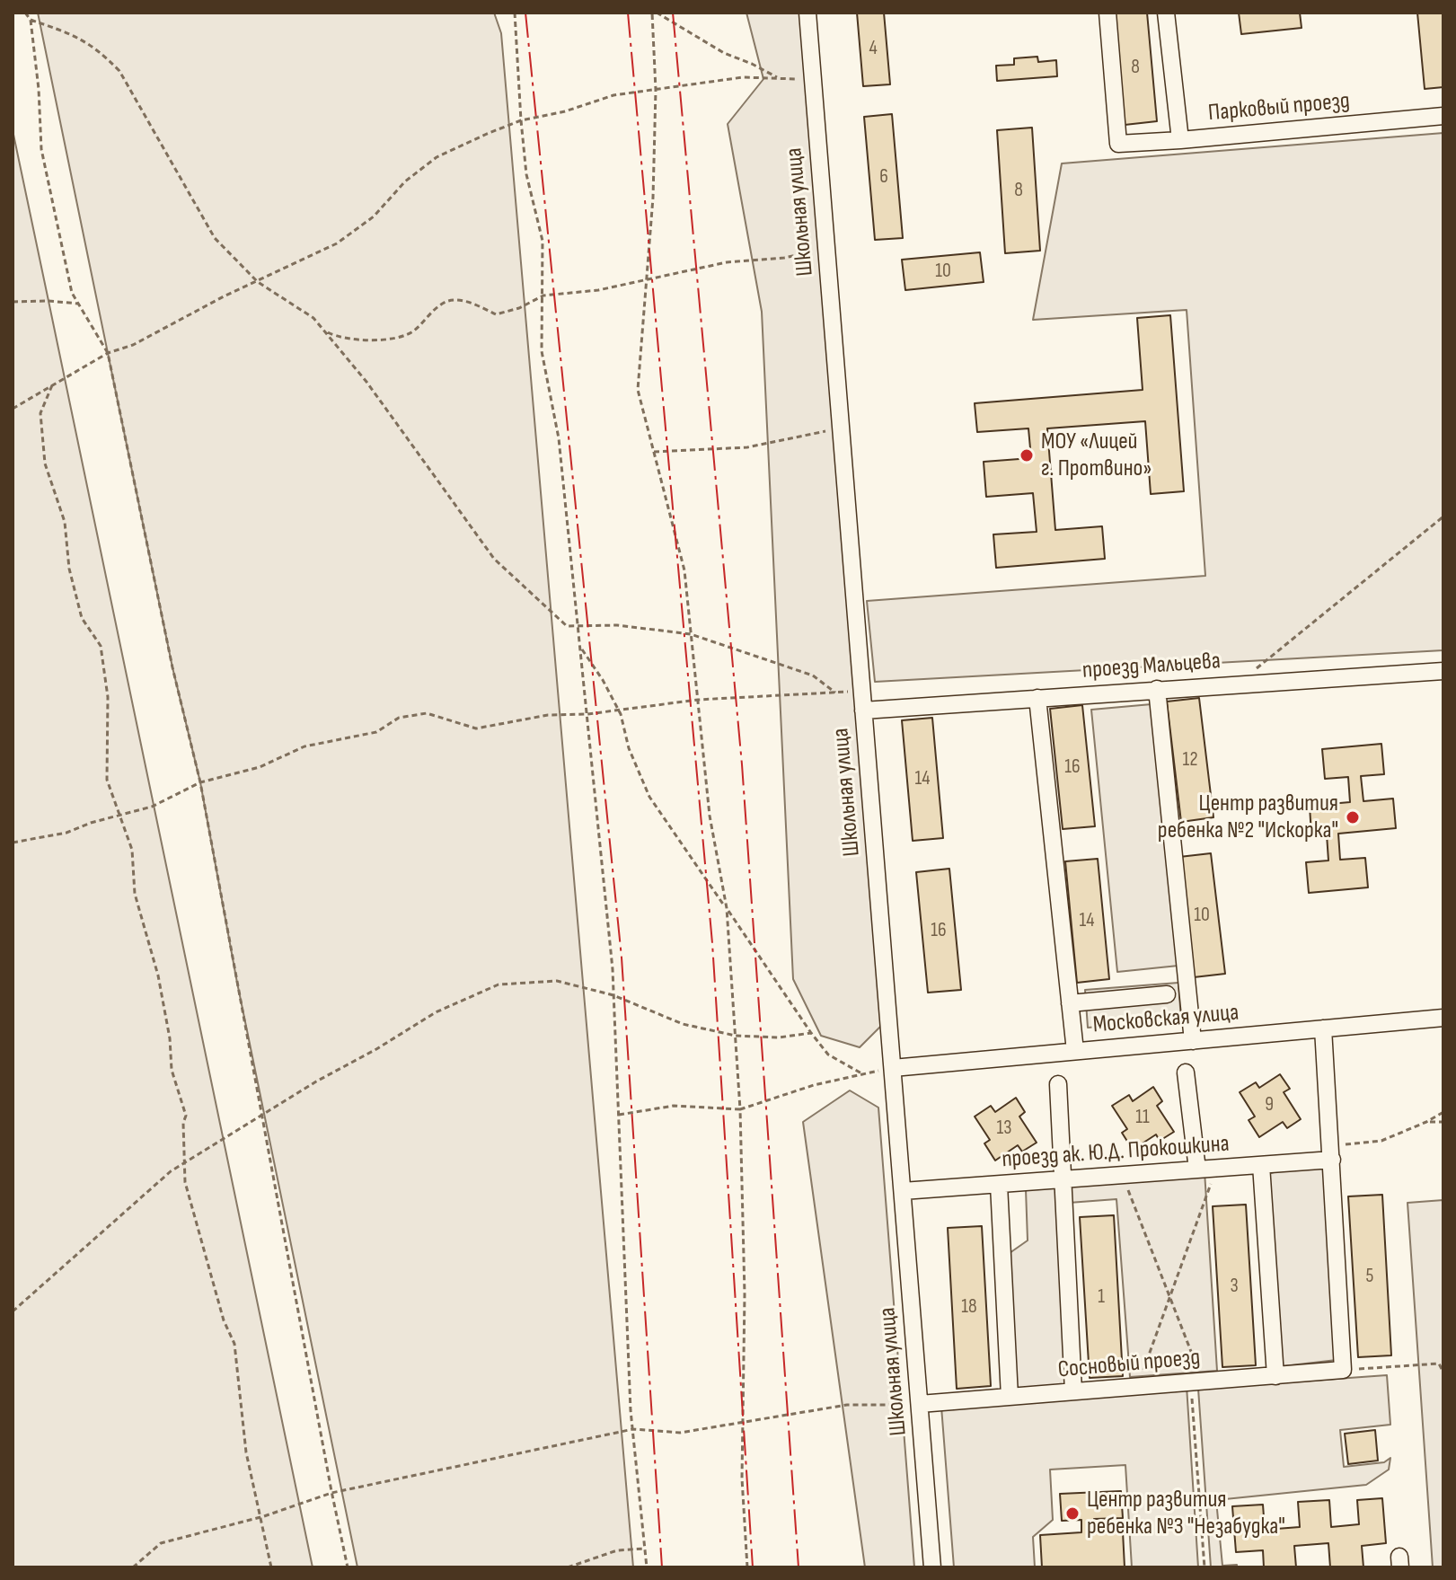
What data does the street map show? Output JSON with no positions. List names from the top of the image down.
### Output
{
  "streets": {
    "street": [
      "Парковый проезд",
      "Школьная улица",
      "проезд Мальцева",
      "Московская улица",
      "проезд ак. Ю.Д. Прокошкина",
      "Сосновый проезд"
    ]
  },
  "crossings": [
    ["Школьная улица", "проезд Мальцева"],
    ["Школьная улица", "Московская улица"],
    ["Школьная улица", "проезд ак. Ю.Д. Прокошкина"],
    ["Школьная улица", "Сосновый проезд"]
  ],
  "places": ["МОУ «Лицей г. Протвино»", "Центр развития ребенка №2 \"Искорка\"", "Центр развития ребенка №3 \"Незабудка\""],
  "house_numbers": [
    "4",
    "8",
    "6",
    "8",
    "10",
    "12",
    "16",
    "14",
    "10",
    "14",
    "16",
    "9",
    "11",
    "13",
    "5",
    "3",
    "1",
    "18"
  ]
}
